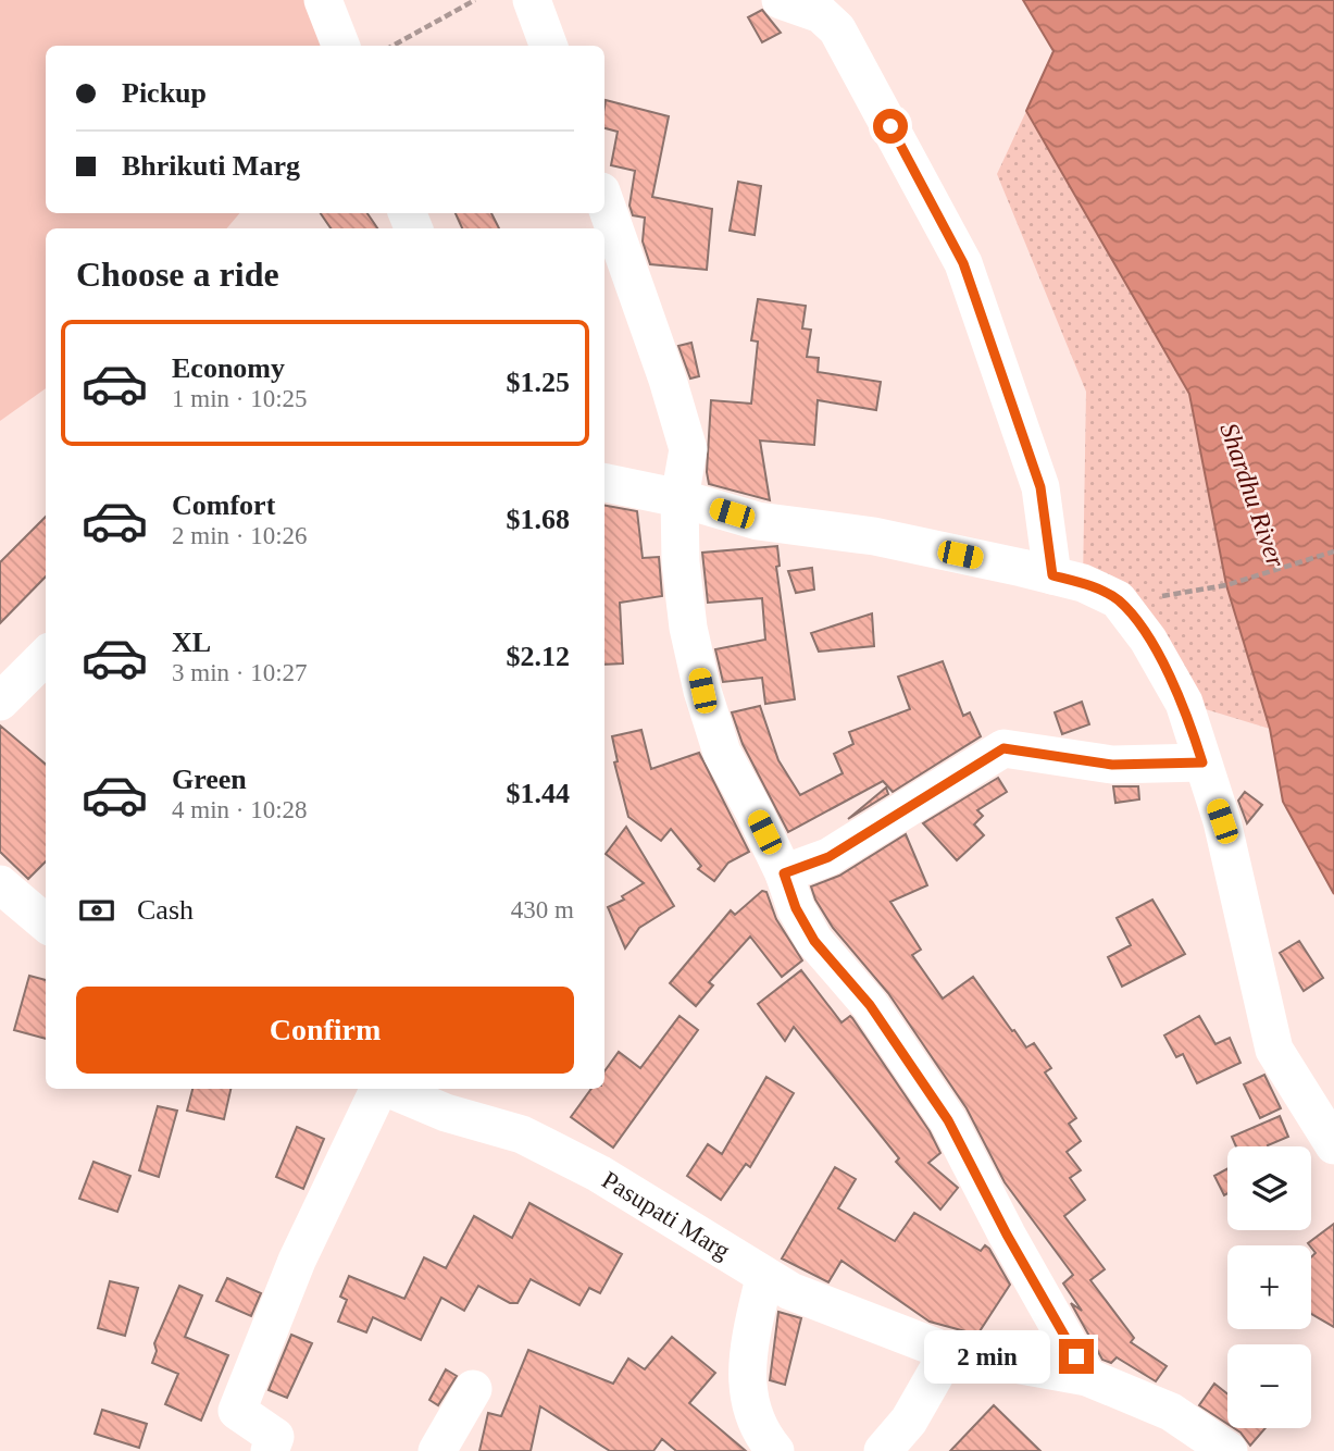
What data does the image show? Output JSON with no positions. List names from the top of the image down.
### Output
{
  "streets": {
    "street": ["Pasupati Marg"]
  },
  "water": ["Shardhu River"],
  "page": {
    "banner": ["Pickup", "Bhrikuti Marg"],
    "heading": "Choose a ride",
    "list": [
      {
        "name": "Economy",
        "note": "1 min · 10:25",
        "value": "$1.25"
      },
      {
        "name": "Comfort",
        "note": "2 min · 10:26",
        "value": "$1.68"
      },
      {
        "name": "XL",
        "note": "3 min · 10:27",
        "value": "$2.12"
      },
      {
        "name": "Green",
        "note": "4 min · 10:28",
        "value": "$1.44"
      }
    ],
    "pay": ["Cash", "430 m"],
    "buttons": "Confirm",
    "map_buttons": ["+", "−"],
    "bubble": "2 min"
  }
}
